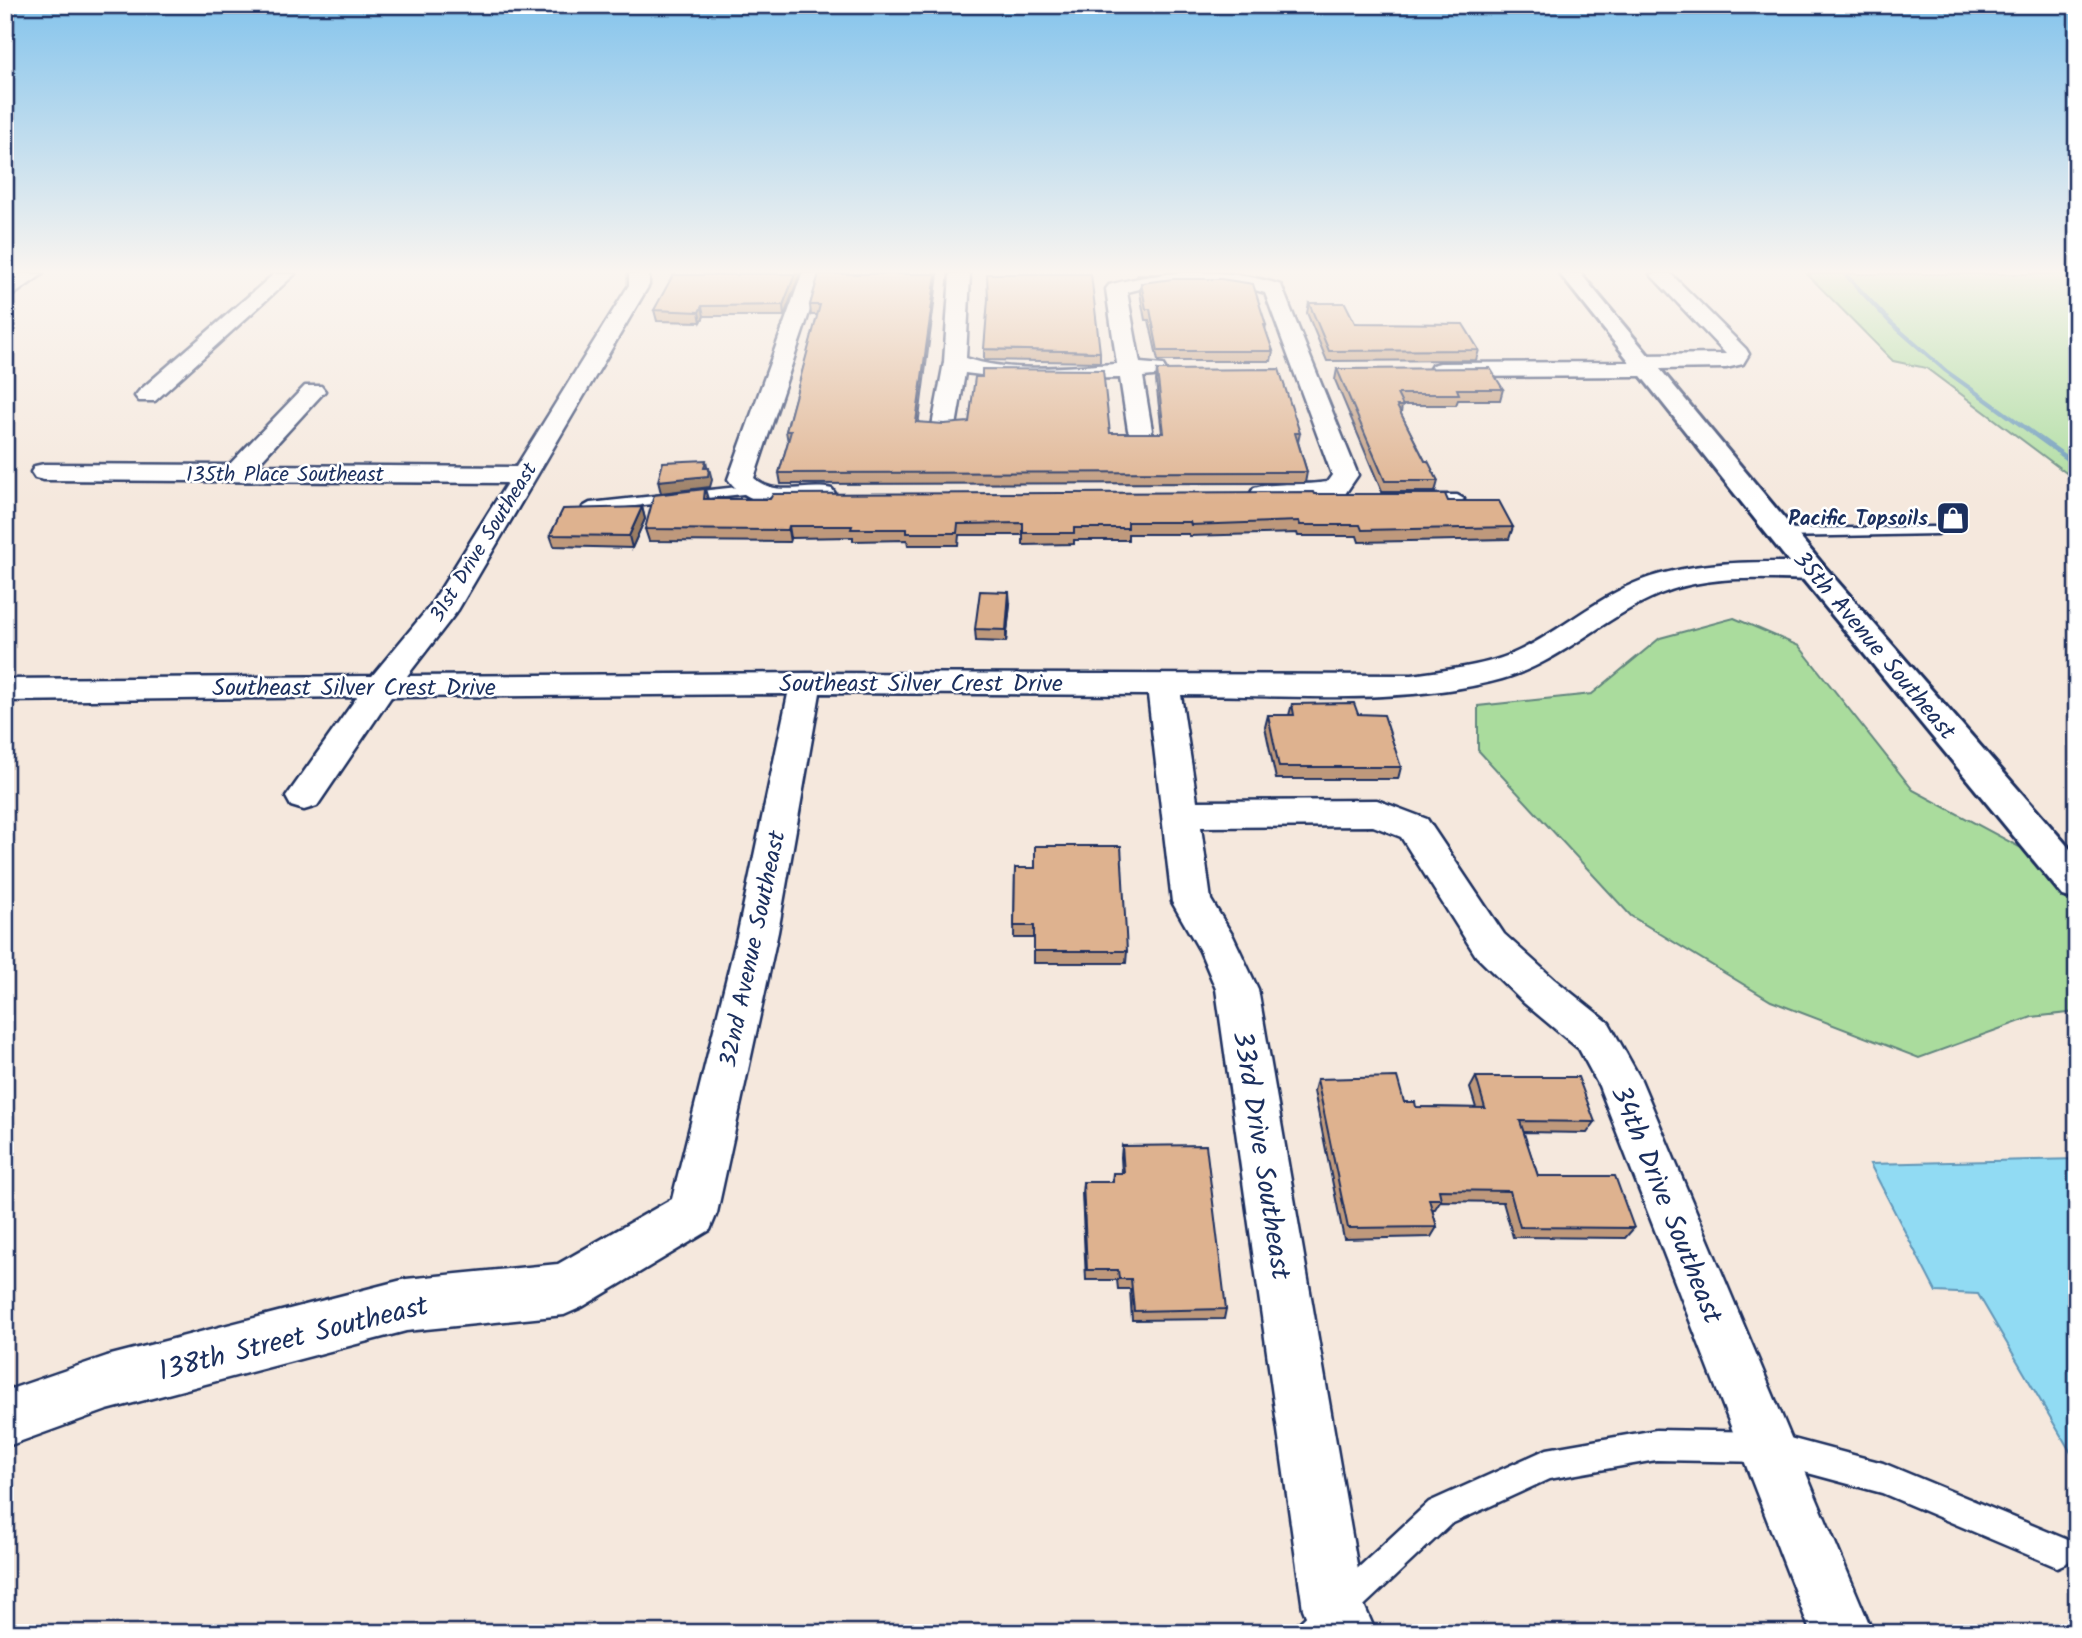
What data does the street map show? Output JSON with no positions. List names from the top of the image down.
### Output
{
  "streets": {
    "street": [
      "135th Place Southeast",
      "31st Drive Southeast",
      "35th Avenue Southeast",
      "Southeast Silver Crest Drive",
      "32nd Avenue Southeast",
      "33rd Drive Southeast",
      "34th Drive Southeast",
      "138th Street Southeast"
    ]
  },
  "crossings": [
    ["135th Place Southeast", "31st Drive Southeast"],
    ["31st Drive Southeast", "Southeast Silver Crest Drive"],
    ["35th Avenue Southeast", "Southeast Silver Crest Drive"],
    ["Southeast Silver Crest Drive", "32nd Avenue Southeast"],
    ["Southeast Silver Crest Drive", "33rd Drive Southeast"],
    ["32nd Avenue Southeast", "138th Street Southeast"],
    ["33rd Drive Southeast", "34th Drive Southeast"]
  ],
  "places": {
    "shop": ["Pacific Topsoils"]
  }
}
